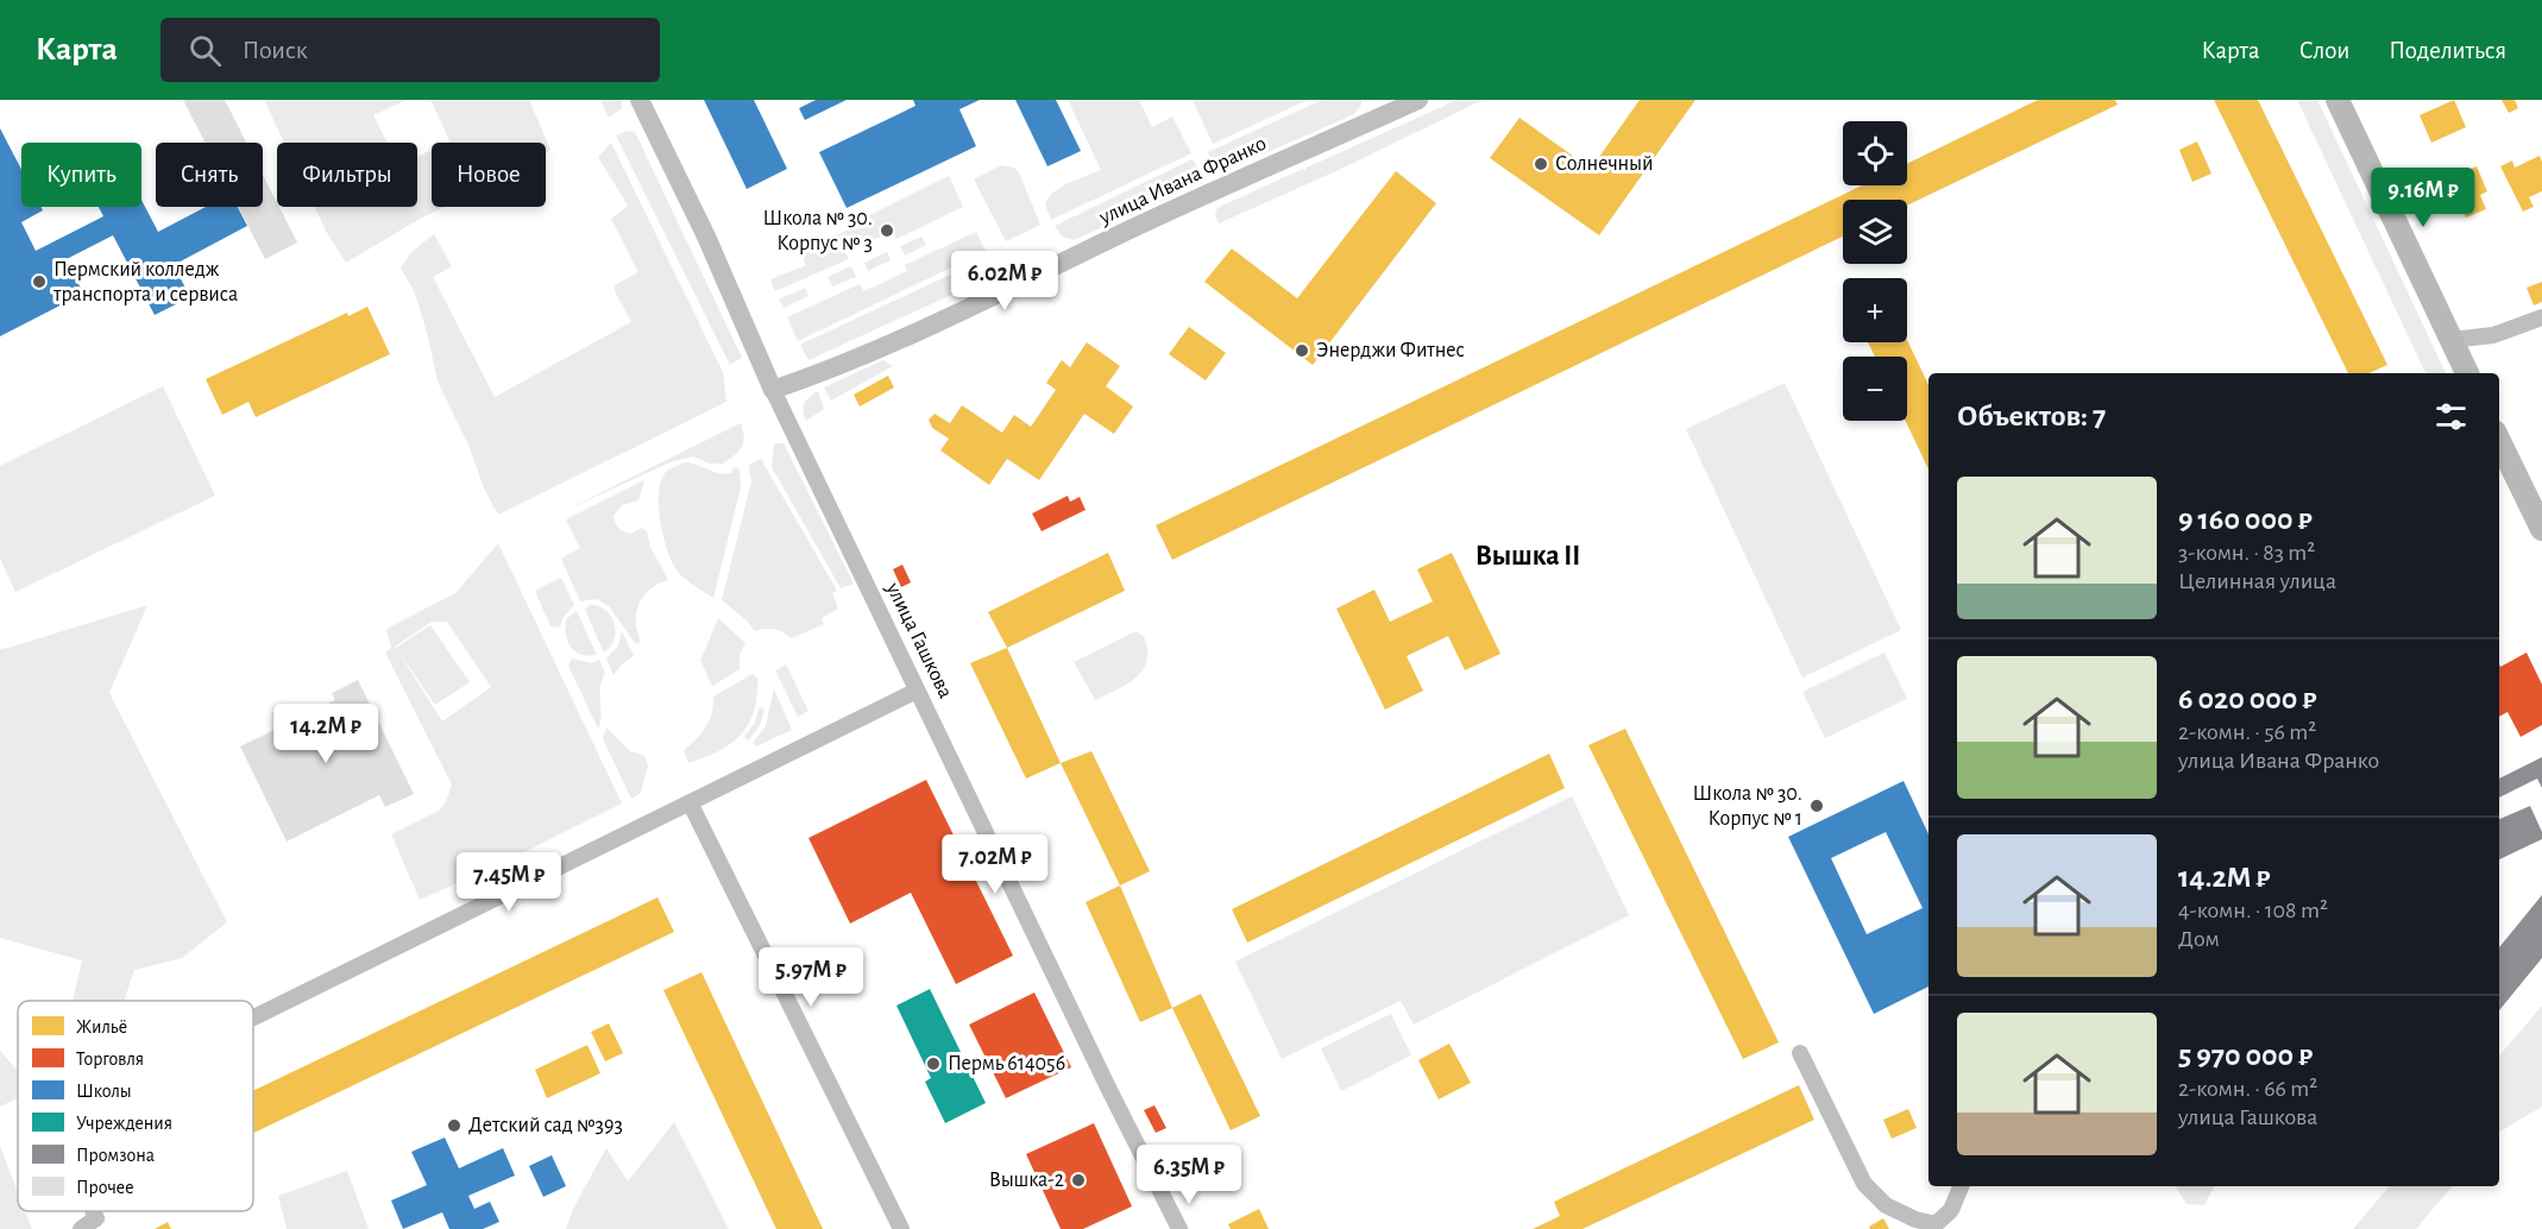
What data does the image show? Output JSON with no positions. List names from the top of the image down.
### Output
{
  "streets": {
    "street": ["улица Ивана Франко", "улица Гашкова"]
  },
  "crossings": [
    ["улица Ивана Франко", "улица Гашкова"]
  ],
  "districts": ["Вышка II"],
  "places": [
    "Солнечный",
    "Школа № 30. Корпус № 3",
    "Пермский колледж транспорта и сервиса",
    "Энерджи Фитнес",
    "Школа № 30. Корпус № 1",
    "Пермь 614056",
    "Детский сад №393",
    "Вышка-2"
  ],
  "legend": [
    "Жильё",
    "Торговля",
    "Школы",
    "Учреждения",
    "Промзона",
    "Прочее"
  ],
  "page": {
    "header": "Карта",
    "search": "Поиск",
    "nav": ["Карта", "Слои", "Поделиться"],
    "map_buttons": ["+", "−"],
    "chip": [
      "Купить",
      "Снять",
      "Фильтры",
      "Новое"
    ],
    "price": [
      "9.16M ₽",
      "6.02M ₽",
      "14.2M ₽",
      "7.02M ₽",
      "7.45M ₽",
      "5.97M ₽",
      "6.35M ₽"
    ],
    "heading": "Объектов: 7",
    "list": [
      {
        "name": "9 160 000 ₽",
        "note": "3-комн. · 83 m² · Целинная улица"
      },
      {
        "name": "6 020 000 ₽",
        "note": "2-комн. · 56 m² · улица Ивана Франко"
      },
      {
        "name": "14.2M ₽",
        "note": "4-комн. · 108 m² · Дом"
      },
      {
        "name": "5 970 000 ₽",
        "note": "2-комн. · 66 m² · улица Гашкова"
      }
    ]
  }
}
